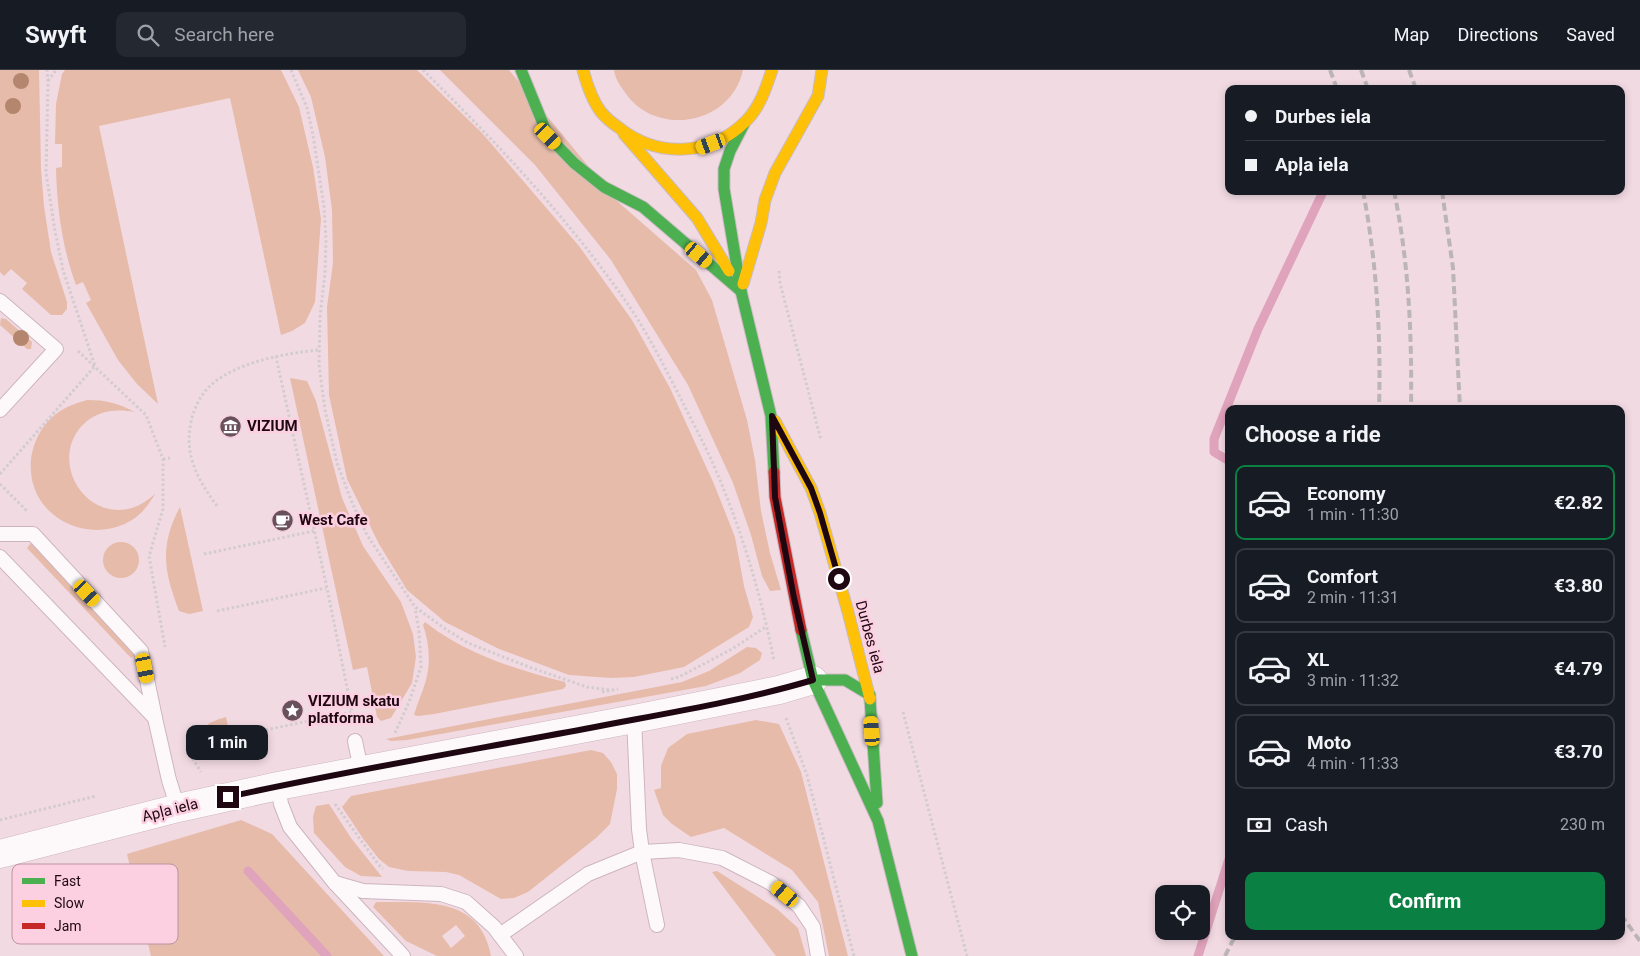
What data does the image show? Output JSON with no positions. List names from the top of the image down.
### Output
{
  "streets": {
    "main road": ["Durbes iela"],
    "street": ["Apļa iela"]
  },
  "crossings": [
    ["Durbes iela", "Apļa iela"]
  ],
  "places": {
    "museum": ["VIZIUM"],
    "cafe": ["West Cafe"],
    "place": ["VIZIUM skatu platforma"]
  },
  "legend": ["Fast", "Slow", "Jam"],
  "page": {
    "header": "Swyft",
    "search": "Search here",
    "nav": ["Map", "Directions", "Saved"],
    "banner": ["Durbes iela", "Apļa iela"],
    "heading": "Choose a ride",
    "list": [
      {
        "name": "Economy",
        "note": "1 min · 11:30",
        "value": "€2.82"
      },
      {
        "name": "Comfort",
        "note": "2 min · 11:31",
        "value": "€3.80"
      },
      {
        "name": "XL",
        "note": "3 min · 11:32",
        "value": "€4.79"
      },
      {
        "name": "Moto",
        "note": "4 min · 11:33",
        "value": "€3.70"
      }
    ],
    "bubble": "1 min",
    "pay": ["Cash", "230 m"],
    "buttons": "Confirm"
  }
}
